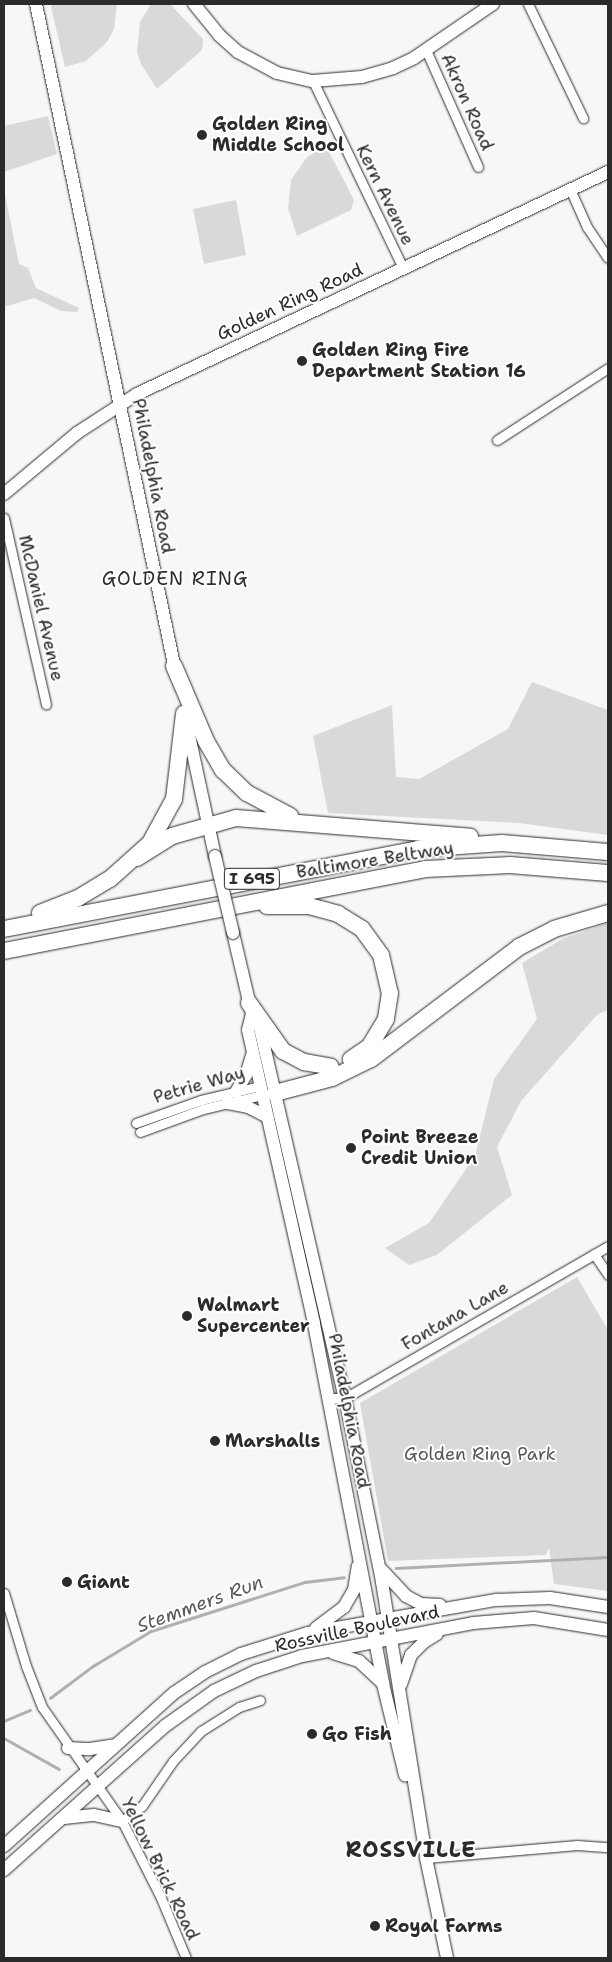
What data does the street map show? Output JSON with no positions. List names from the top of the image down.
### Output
{
  "streets": {
    "highway": ["Baltimore Beltway", "I 695"],
    "main road": ["Golden Ring Road", "Philadelphia Road", "Rossville Boulevard"],
    "street": [
      "Akron Road",
      "Kern Avenue",
      "McDaniel Avenue",
      "Petrie Way",
      "Fontana Lane",
      "Yellow Brick Road"
    ]
  },
  "crossings": [
    ["Kern Avenue", "Golden Ring Road"],
    ["Golden Ring Road", "Philadelphia Road"],
    ["Philadelphia Road", "Petrie Way"],
    ["Philadelphia Road", "Fontana Lane"],
    ["Philadelphia Road", "Rossville Boulevard"],
    ["Rossville Boulevard", "Yellow Brick Road"]
  ],
  "districts": ["GOLDEN RING", "ROSSVILLE"],
  "water": ["Stemmers Run"],
  "parks": ["Golden Ring Park"],
  "places": [
    "Golden Ring Middle School",
    "Golden Ring Fire Department Station 16",
    "Point Breeze Credit Union",
    "Walmart Supercenter",
    "Marshalls",
    "Giant",
    "Go Fish",
    "Royal Farms"
  ]
}
